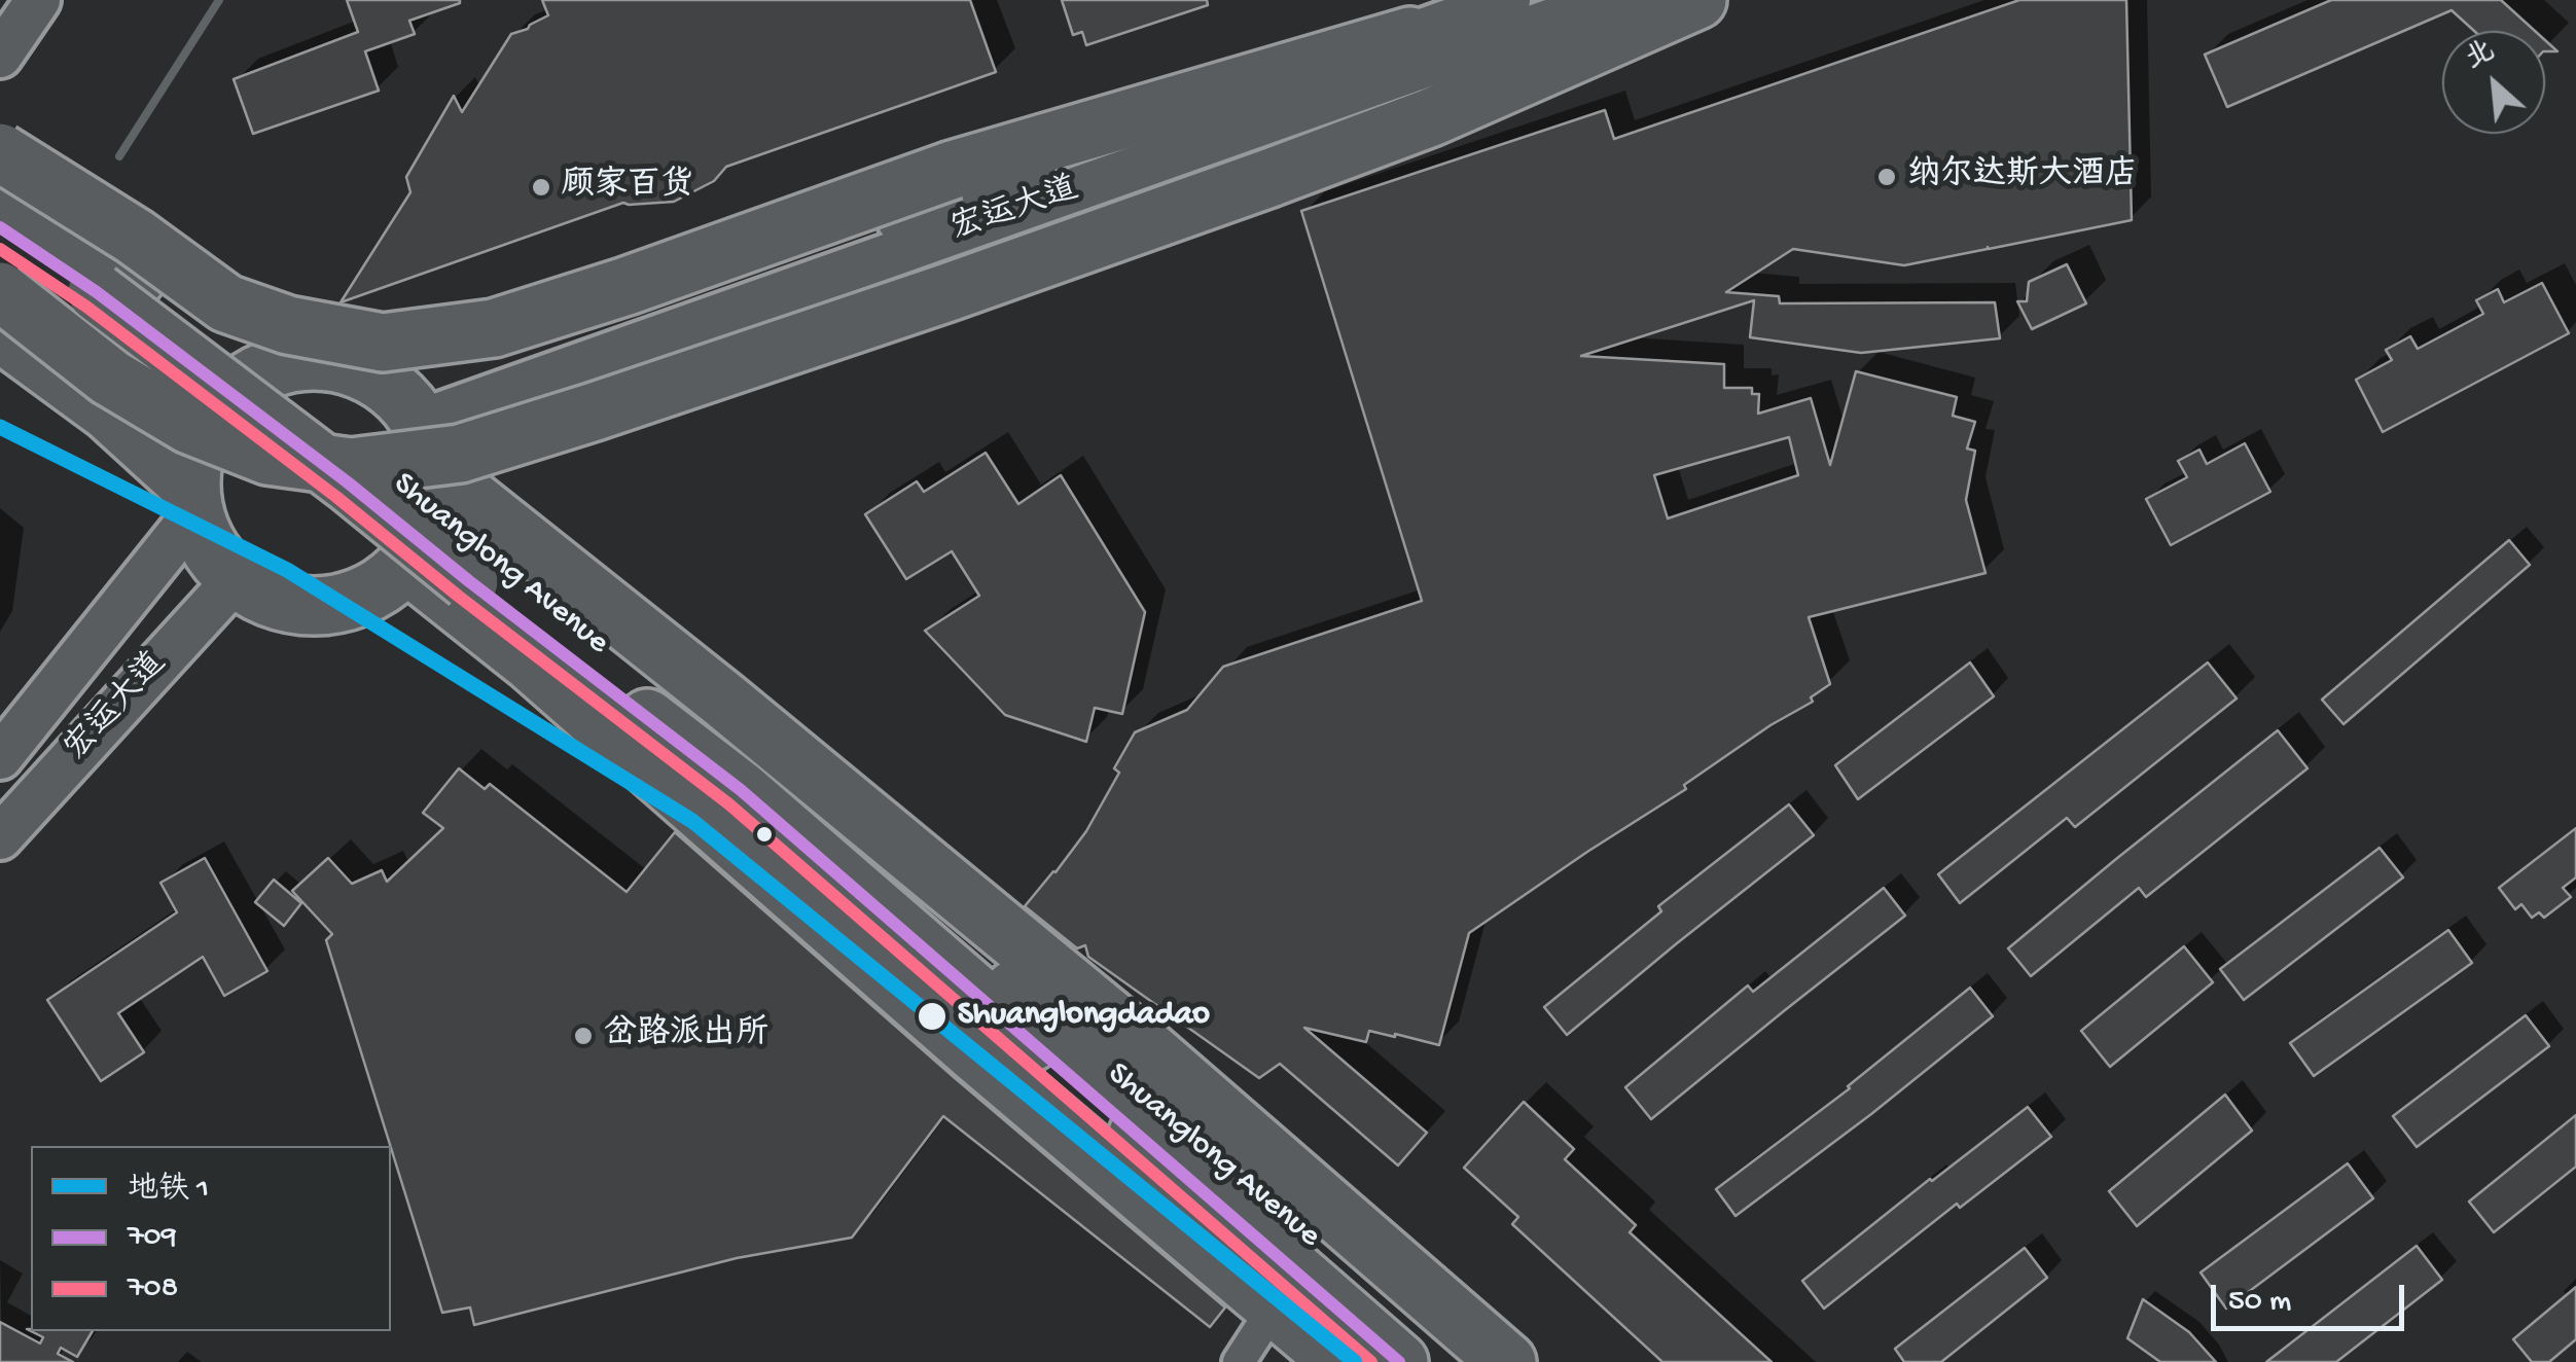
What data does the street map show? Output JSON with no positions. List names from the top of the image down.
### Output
{
  "streets": {
    "highway": ["Shuanglong Avenue"],
    "main road": ["宏运大道"]
  },
  "crossings": [
    ["宏运大道", "Shuanglong Avenue"]
  ],
  "places": [
    "纳尔达斯大酒店",
    "顾家百货",
    "Shuanglongdadao",
    "岔路派出所"
  ],
  "lines": ["transit line 709", "transit line 708", "metro line 1"],
  "legend": ["地铁 1", "709", "708"],
  "scale_bar": "50 m",
  "north": "top left"
}
